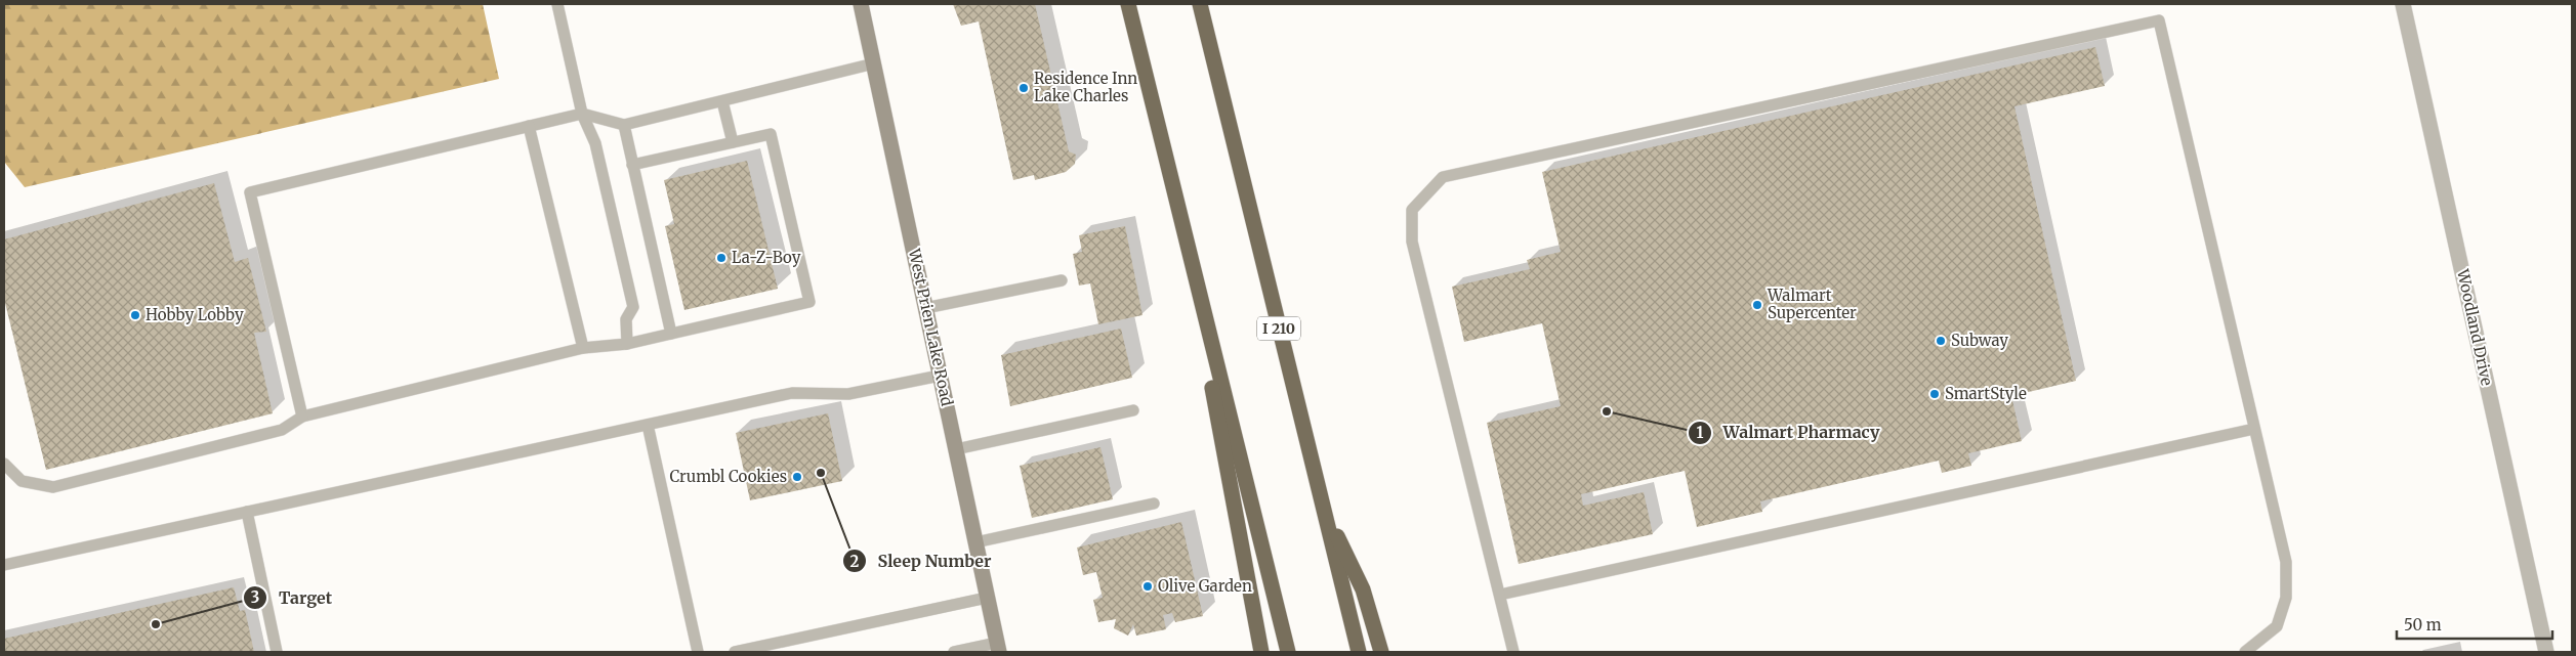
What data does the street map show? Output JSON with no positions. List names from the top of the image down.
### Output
{
  "streets": {
    "highway": ["I 210"],
    "street": ["West Prien Lake Road", "Woodland Drive"]
  },
  "places": [
    "Residence Inn Lake Charles",
    "La-Z-Boy",
    "Walmart Supercenter",
    "Hobby Lobby",
    "Subway",
    "SmartStyle",
    "Walmart Pharmacy",
    "Sleep Number",
    "Crumbl Cookies",
    "Olive Garden",
    "Target"
  ],
  "scale_bar": "50 m"
}
